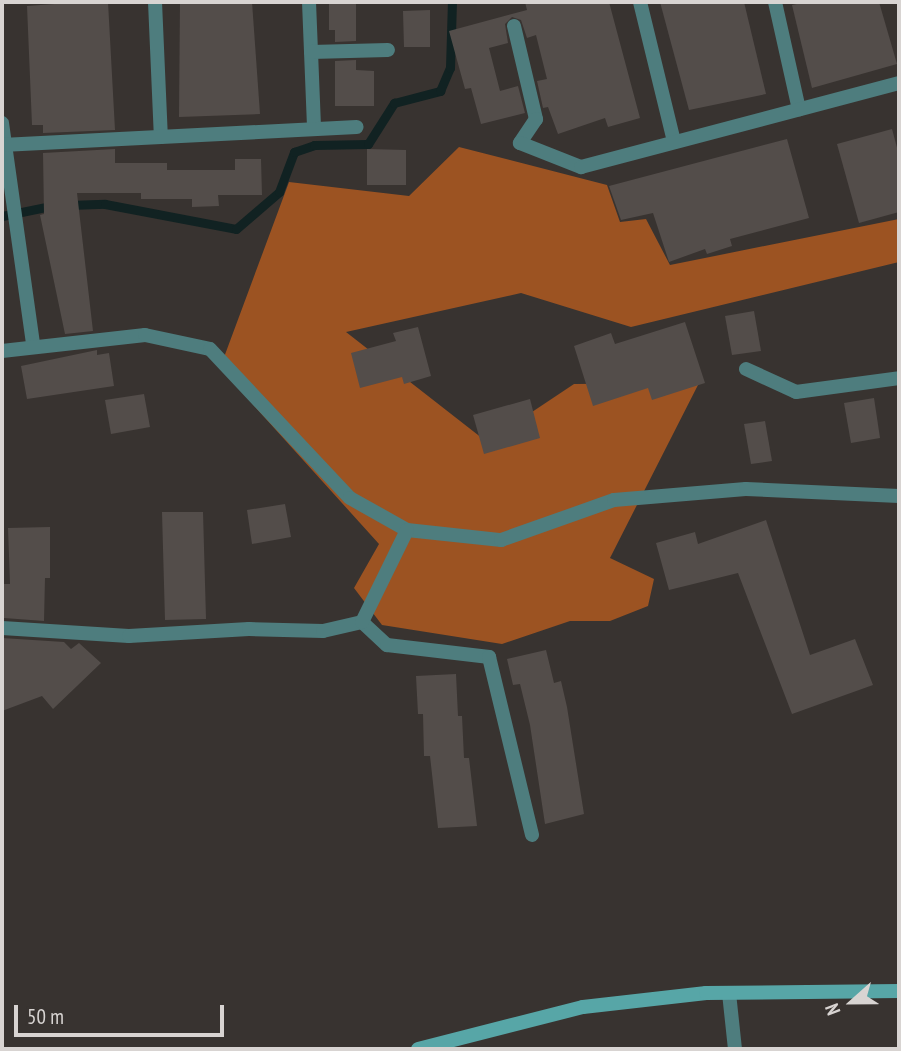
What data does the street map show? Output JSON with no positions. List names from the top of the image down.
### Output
{
  "scale_bar": "50 m",
  "north": "left"
}
